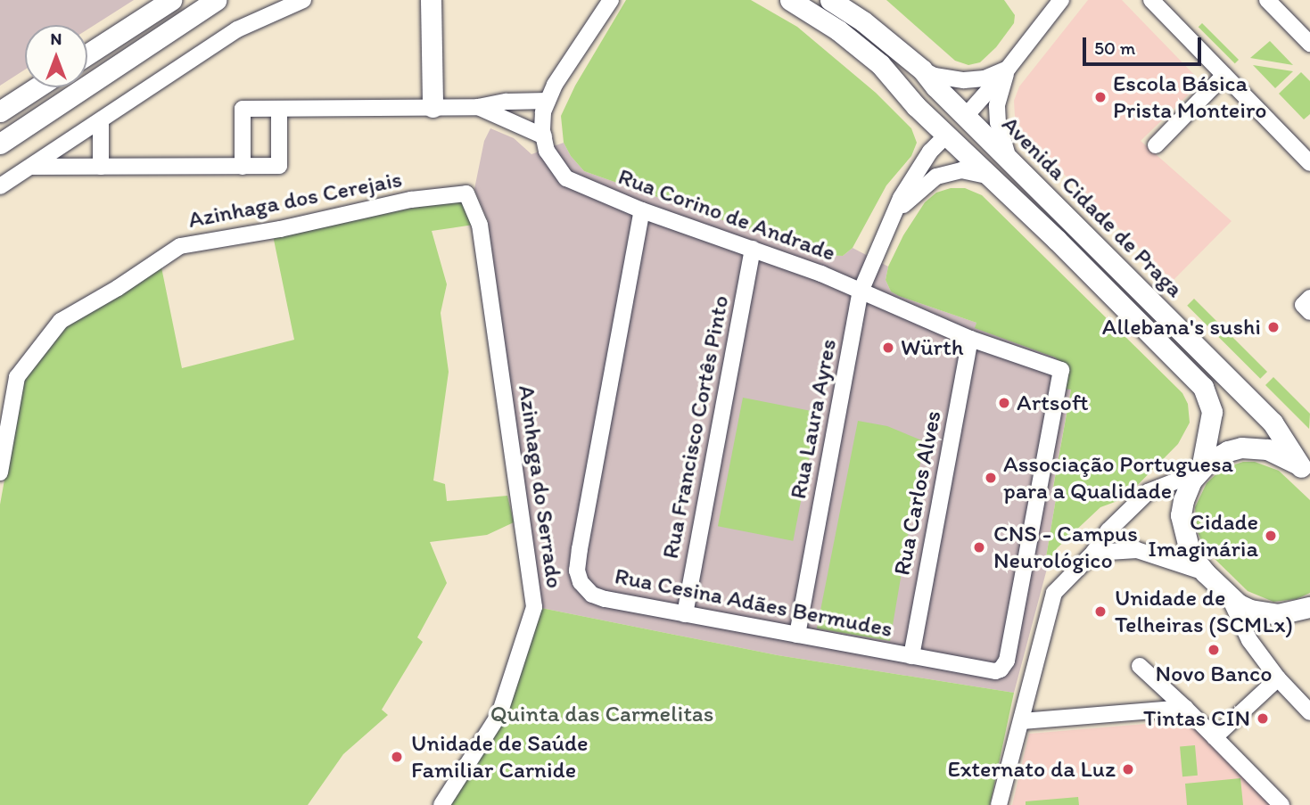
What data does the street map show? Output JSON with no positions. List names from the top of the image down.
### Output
{
  "streets": {
    "main road": ["Avenida Cidade de Praga"],
    "street": [
      "Azinhaga dos Cerejais",
      "Rua Corino de Andrade",
      "Rua Laura Ayres",
      "Rua Francisco Cortês Pinto",
      "Azinhaga do Serrado",
      "Rua Carlos Alves",
      "Rua Cesina Adães Bermudes"
    ]
  },
  "crossings": [
    ["Azinhaga dos Cerejais", "Azinhaga do Serrado"],
    ["Avenida Cidade de Praga", "Rua Laura Ayres"],
    ["Rua Corino de Andrade", "Rua Laura Ayres"],
    ["Rua Corino de Andrade", "Rua Francisco Cortês Pinto"],
    ["Rua Corino de Andrade", "Rua Carlos Alves"],
    ["Rua Corino de Andrade", "Rua Cesina Adães Bermudes"],
    ["Rua Laura Ayres", "Rua Cesina Adães Bermudes"],
    ["Rua Francisco Cortês Pinto", "Rua Cesina Adães Bermudes"],
    ["Rua Carlos Alves", "Rua Cesina Adães Bermudes"]
  ],
  "parks": ["Quinta das Carmelitas"],
  "places": [
    "Escola Básica Prista Monteiro",
    "Allebana's sushi",
    "Würth",
    "Artsoft",
    "Associação Portuguesa para a Qualidade",
    "Cidade Imaginária",
    "CNS - Campus Neurológico",
    "Unidade de Telheiras (SCMLx)",
    "Novo Banco",
    "Tintas CIN",
    "Unidade de Saúde Familiar Carnide",
    "Externato da Luz"
  ],
  "scale_bar": "50 m",
  "north": "top"
}
